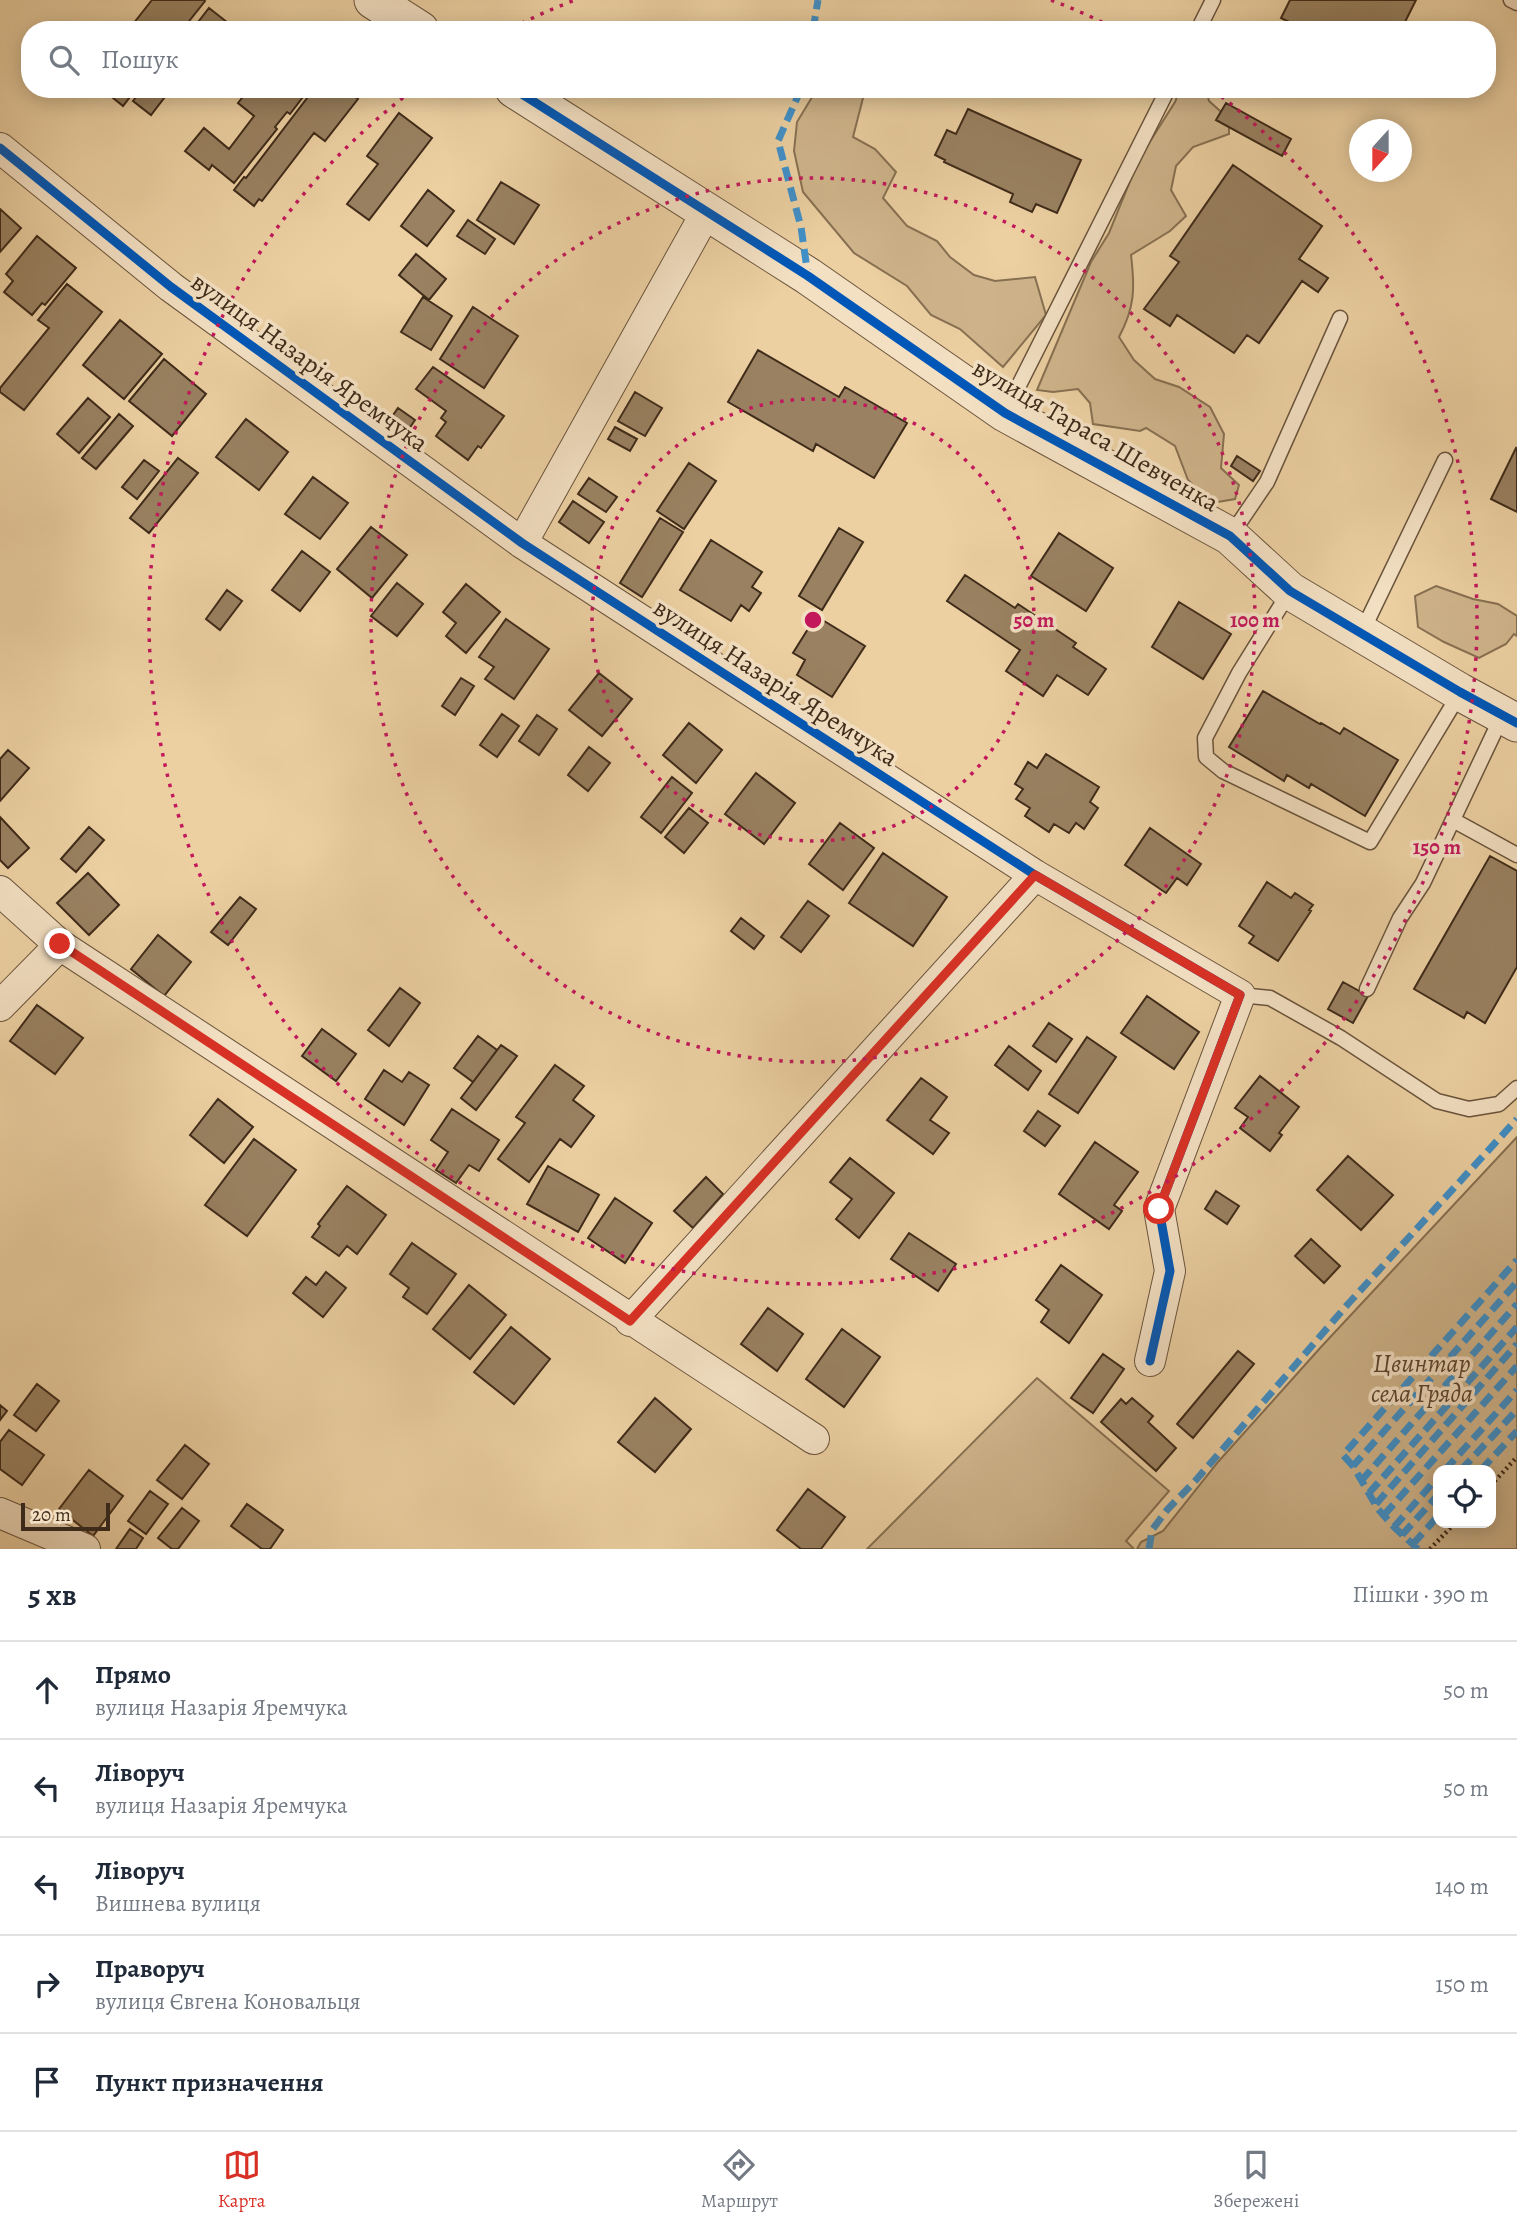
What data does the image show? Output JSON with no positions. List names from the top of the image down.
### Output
{
  "streets": {
    "street": ["вулиця Назарія Яремчука", "вулиця Тараса Шевченка"]
  },
  "parks": ["Цвинтар села Гряда"],
  "scale_bar": "20 m",
  "north": "bottom",
  "page": {
    "search": "Пошук",
    "scale": "20 m",
    "heading": ["5 хв", "Пішки · 390 m"],
    "list": [
      ["Прямо", "вулиця Назарія Яремчука", "50 m"],
      ["Ліворуч", "вулиця Назарія Яремчука", "50 m"],
      ["Ліворуч", "Вишнева вулиця", "140 m"],
      ["Праворуч", "вулиця Євгена Коновальця", "150 m"],
      "Пункт призначення"
    ],
    "nav": ["Карта", "Маршрут", "Збережені"]
  },
  "rings": ["50 m", "100 m", "150 m"]
}
